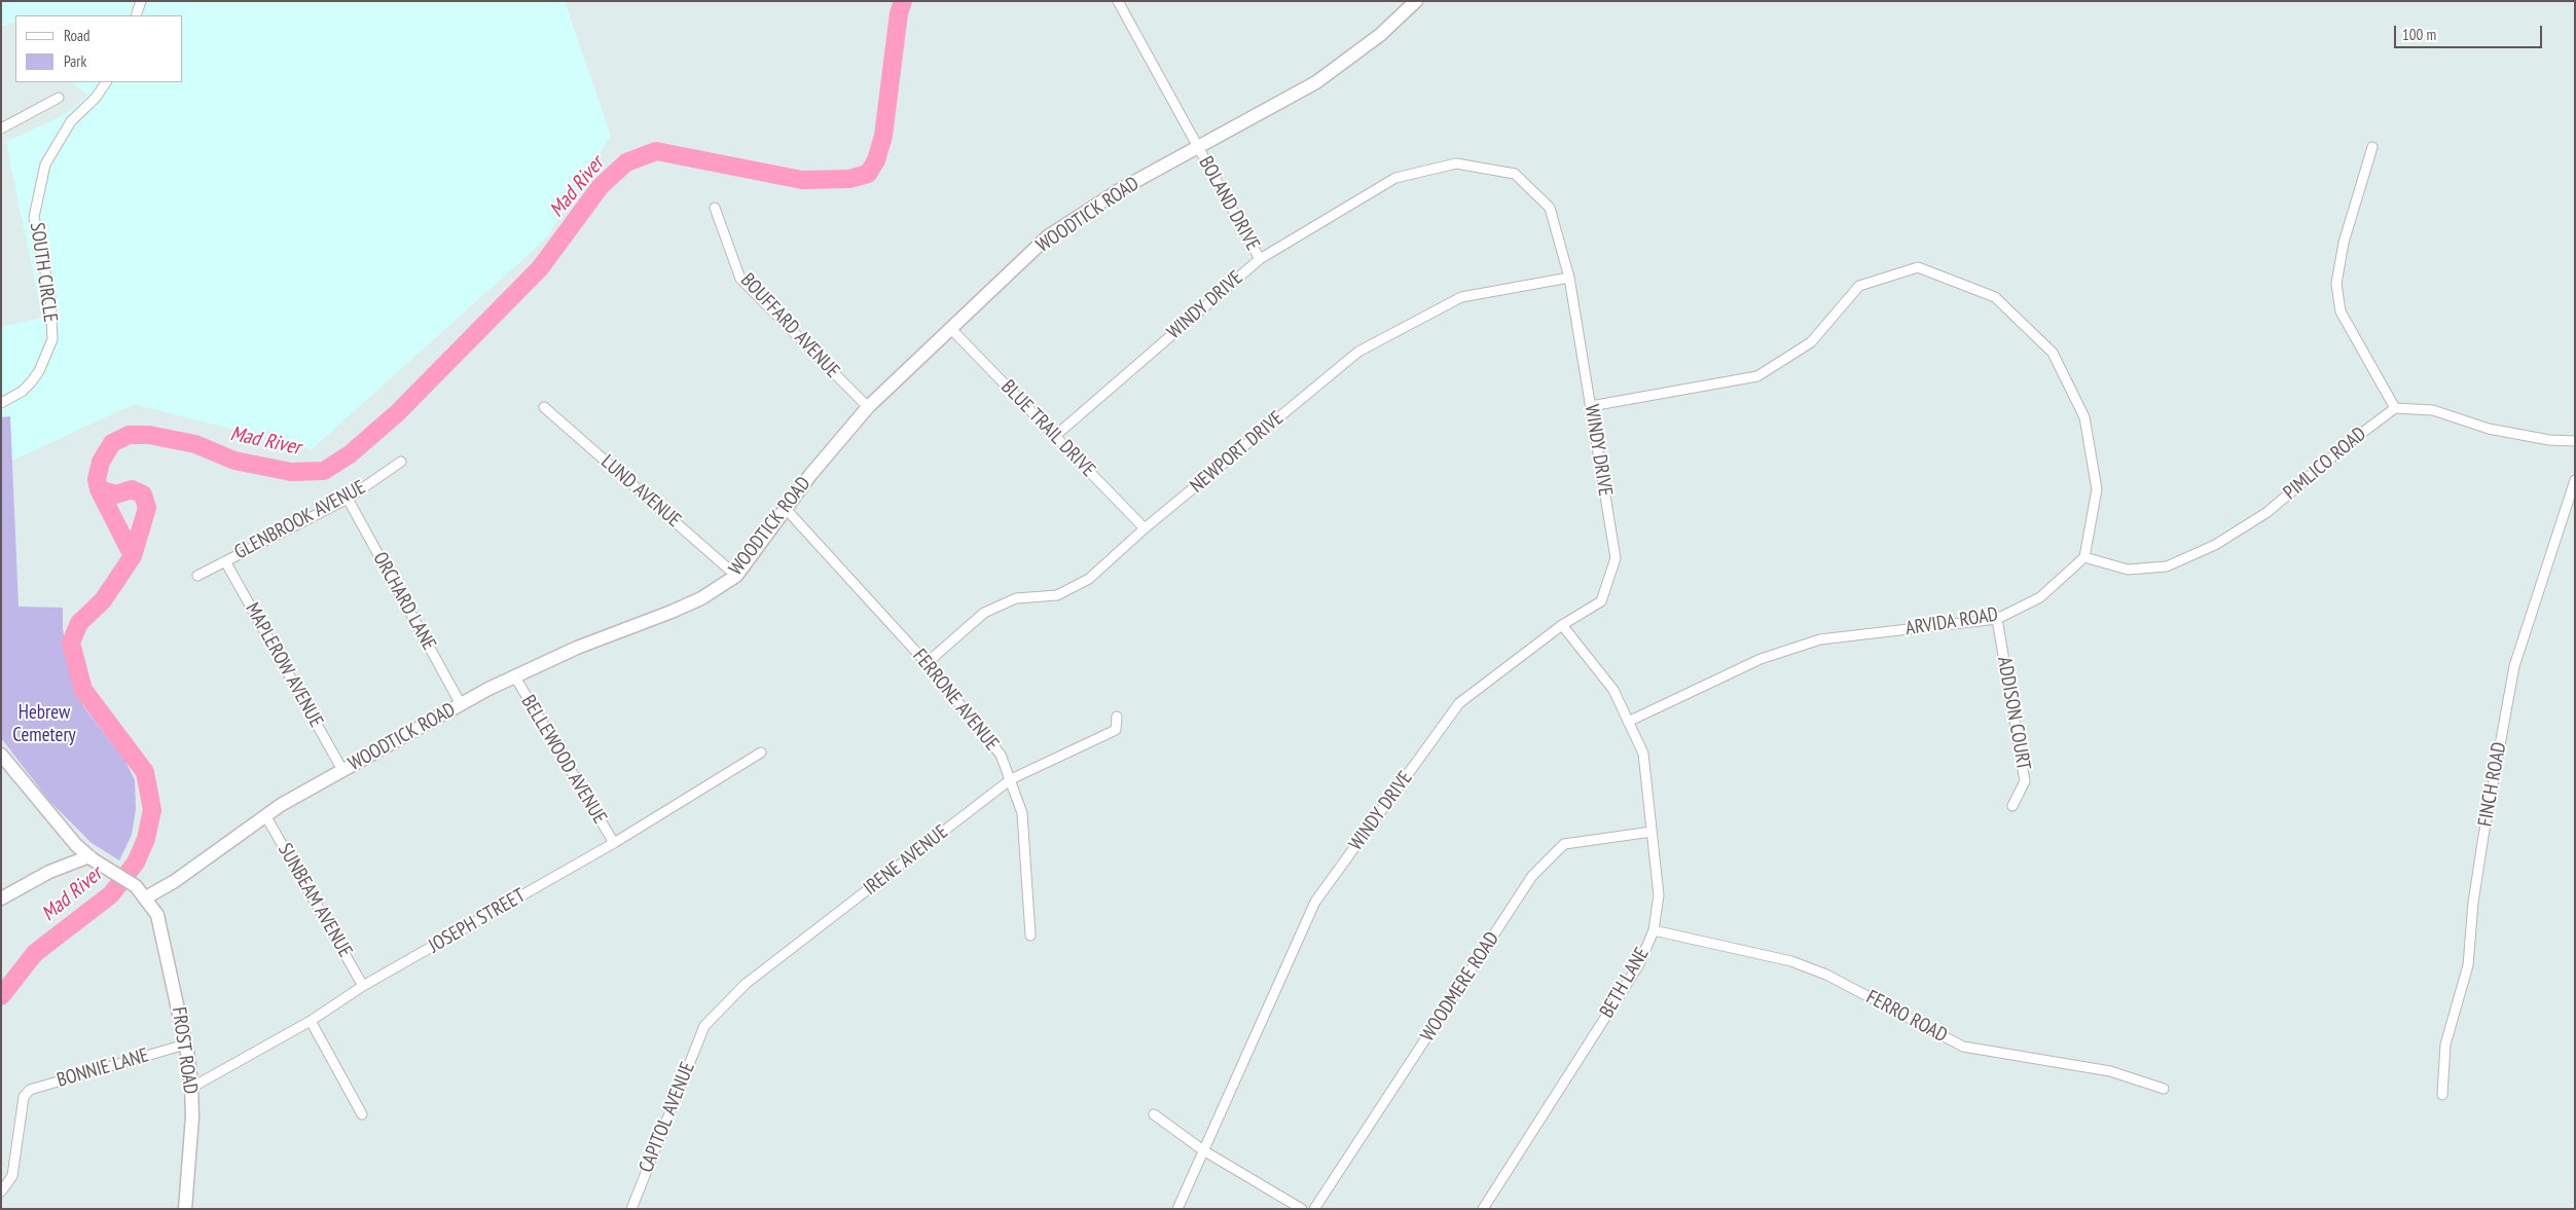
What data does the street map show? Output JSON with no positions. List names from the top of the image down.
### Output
{
  "streets": {
    "main road": ["WOODTICK ROAD", "FROST ROAD"],
    "street": [
      "BOLAND DRIVE",
      "SOUTH CIRCLE",
      "WINDY DRIVE",
      "BOUFFARD AVENUE",
      "BLUE TRAIL DRIVE",
      "NEWPORT DRIVE",
      "PIMLICO ROAD",
      "LUND AVENUE",
      "GLENBROOK AVENUE",
      "ORCHARD LANE",
      "ARVIDA ROAD",
      "MAPLEROW AVENUE",
      "FERRONE AVENUE",
      "ADDISON COURT",
      "BELLEWOOD AVENUE",
      "FINCH ROAD",
      "IRENE AVENUE",
      "SUNBEAM AVENUE",
      "JOSEPH STREET",
      "BETH LANE",
      "WOODMERE ROAD",
      "FERRO ROAD",
      "BONNIE LANE",
      "CAPITOL AVENUE"
    ]
  },
  "crossings": [
    ["BOLAND DRIVE", "WOODTICK ROAD"],
    ["BOLAND DRIVE", "WINDY DRIVE"],
    ["WOODTICK ROAD", "BOUFFARD AVENUE"],
    ["WOODTICK ROAD", "BLUE TRAIL DRIVE"],
    ["WOODTICK ROAD", "LUND AVENUE"],
    ["WOODTICK ROAD", "ORCHARD LANE"],
    ["WOODTICK ROAD", "MAPLEROW AVENUE"],
    ["WOODTICK ROAD", "FERRONE AVENUE"],
    ["WOODTICK ROAD", "BELLEWOOD AVENUE"],
    ["WOODTICK ROAD", "SUNBEAM AVENUE"],
    ["WOODTICK ROAD", "FROST ROAD"],
    ["WINDY DRIVE", "BLUE TRAIL DRIVE"],
    ["WINDY DRIVE", "NEWPORT DRIVE"],
    ["WINDY DRIVE", "BETH LANE"],
    ["BLUE TRAIL DRIVE", "NEWPORT DRIVE"],
    ["NEWPORT DRIVE", "FERRONE AVENUE"],
    ["PIMLICO ROAD", "ARVIDA ROAD"],
    ["GLENBROOK AVENUE", "ORCHARD LANE"],
    ["GLENBROOK AVENUE", "MAPLEROW AVENUE"],
    ["ARVIDA ROAD", "ADDISON COURT"],
    ["ARVIDA ROAD", "BETH LANE"],
    ["FERRONE AVENUE", "IRENE AVENUE"],
    ["BELLEWOOD AVENUE", "JOSEPH STREET"],
    ["IRENE AVENUE", "CAPITOL AVENUE"],
    ["SUNBEAM AVENUE", "JOSEPH STREET"],
    ["JOSEPH STREET", "FROST ROAD"],
    ["BETH LANE", "WOODMERE ROAD"],
    ["BETH LANE", "FERRO ROAD"],
    ["FROST ROAD", "BONNIE LANE"]
  ],
  "water": ["Mad River"],
  "parks": ["Hebrew Cemetery"],
  "legend": ["Road", "Park"],
  "scale_bar": "100 m"
}
